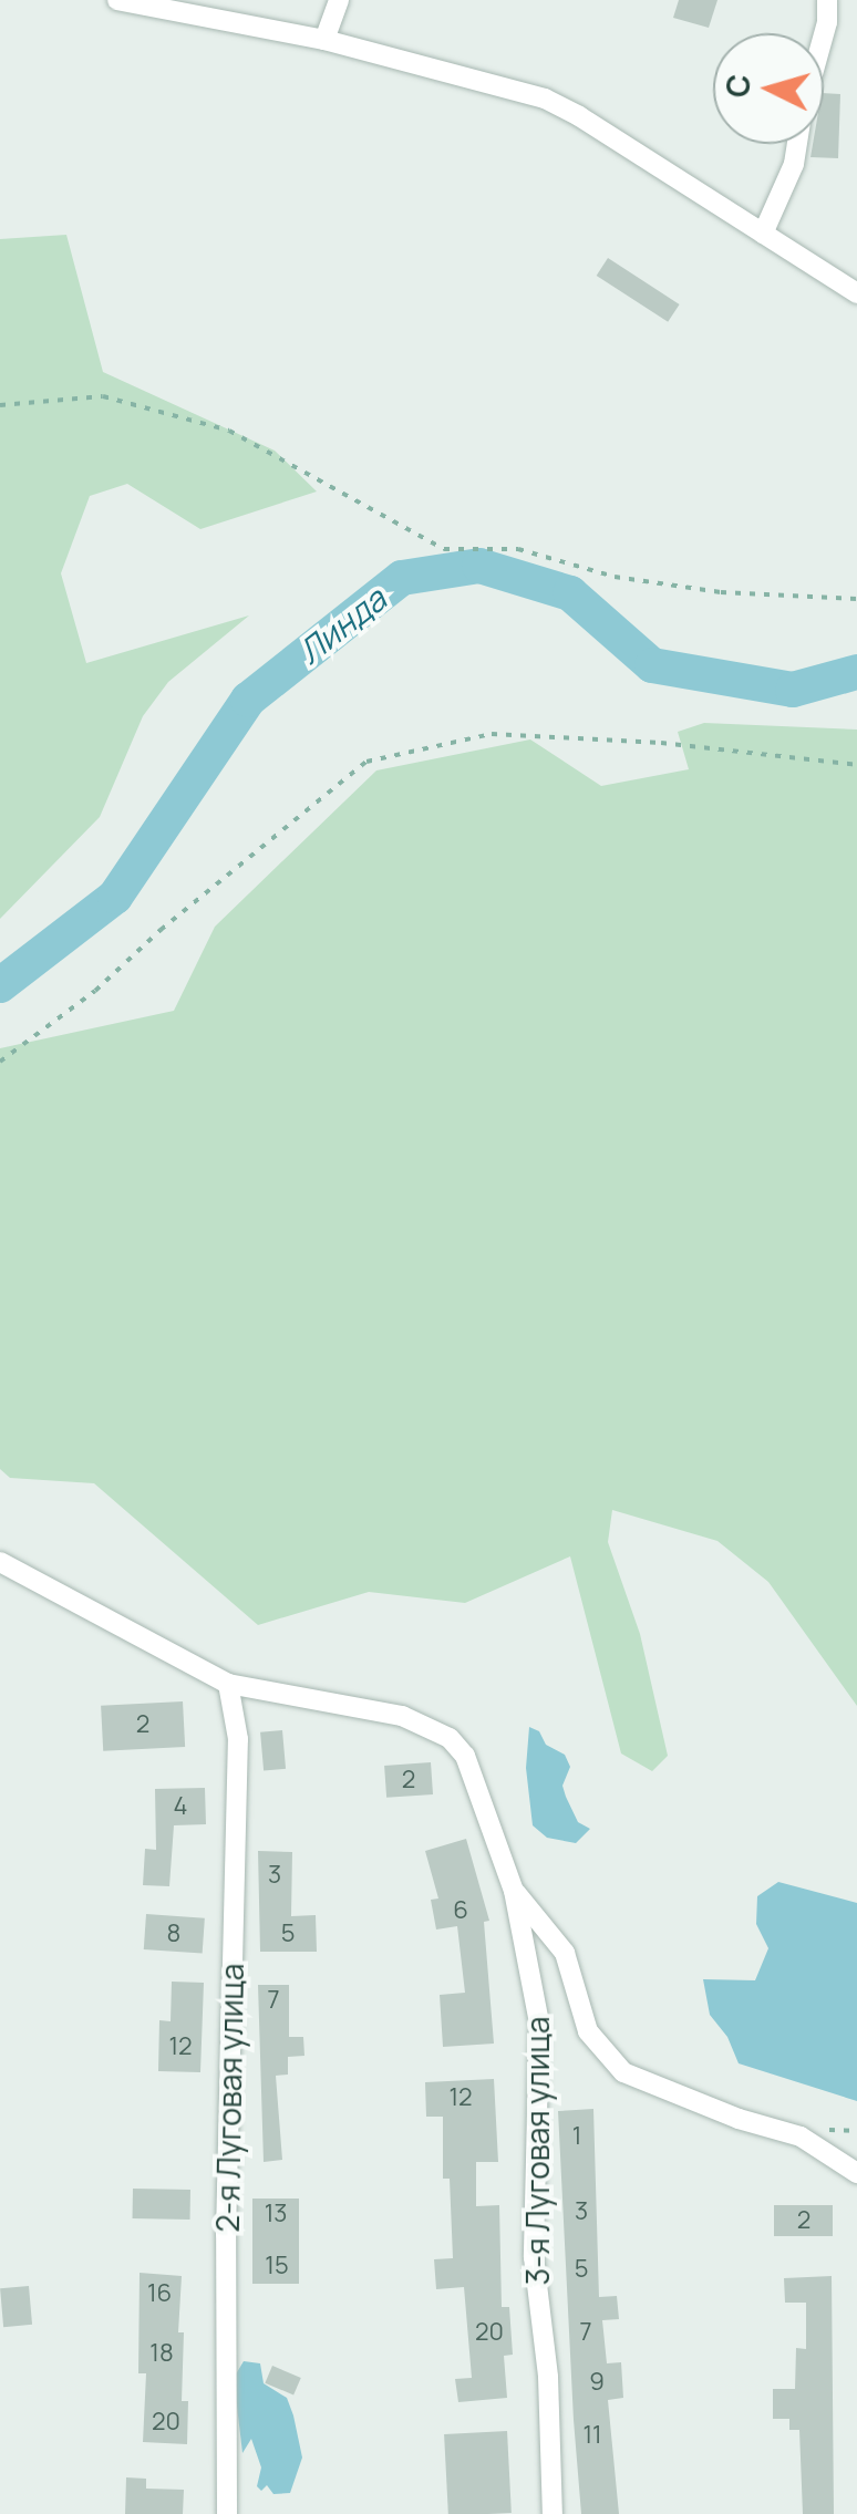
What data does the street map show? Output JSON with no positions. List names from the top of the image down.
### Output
{
  "streets": {
    "street": ["2-я Луговая улица", "3-я Луговая улица"]
  },
  "crossings": [
    ["2-я Луговая улица", "3-я Луговая улица"]
  ],
  "water": ["Линда"],
  "house_numbers": [
    "2",
    "2",
    "4",
    "3",
    "6",
    "8",
    "5",
    "7",
    "12",
    "12",
    "1",
    "3",
    "13",
    "2",
    "15",
    "5",
    "16",
    "20",
    "7",
    "18",
    "9",
    "20",
    "11"
  ],
  "north": "left"
}
